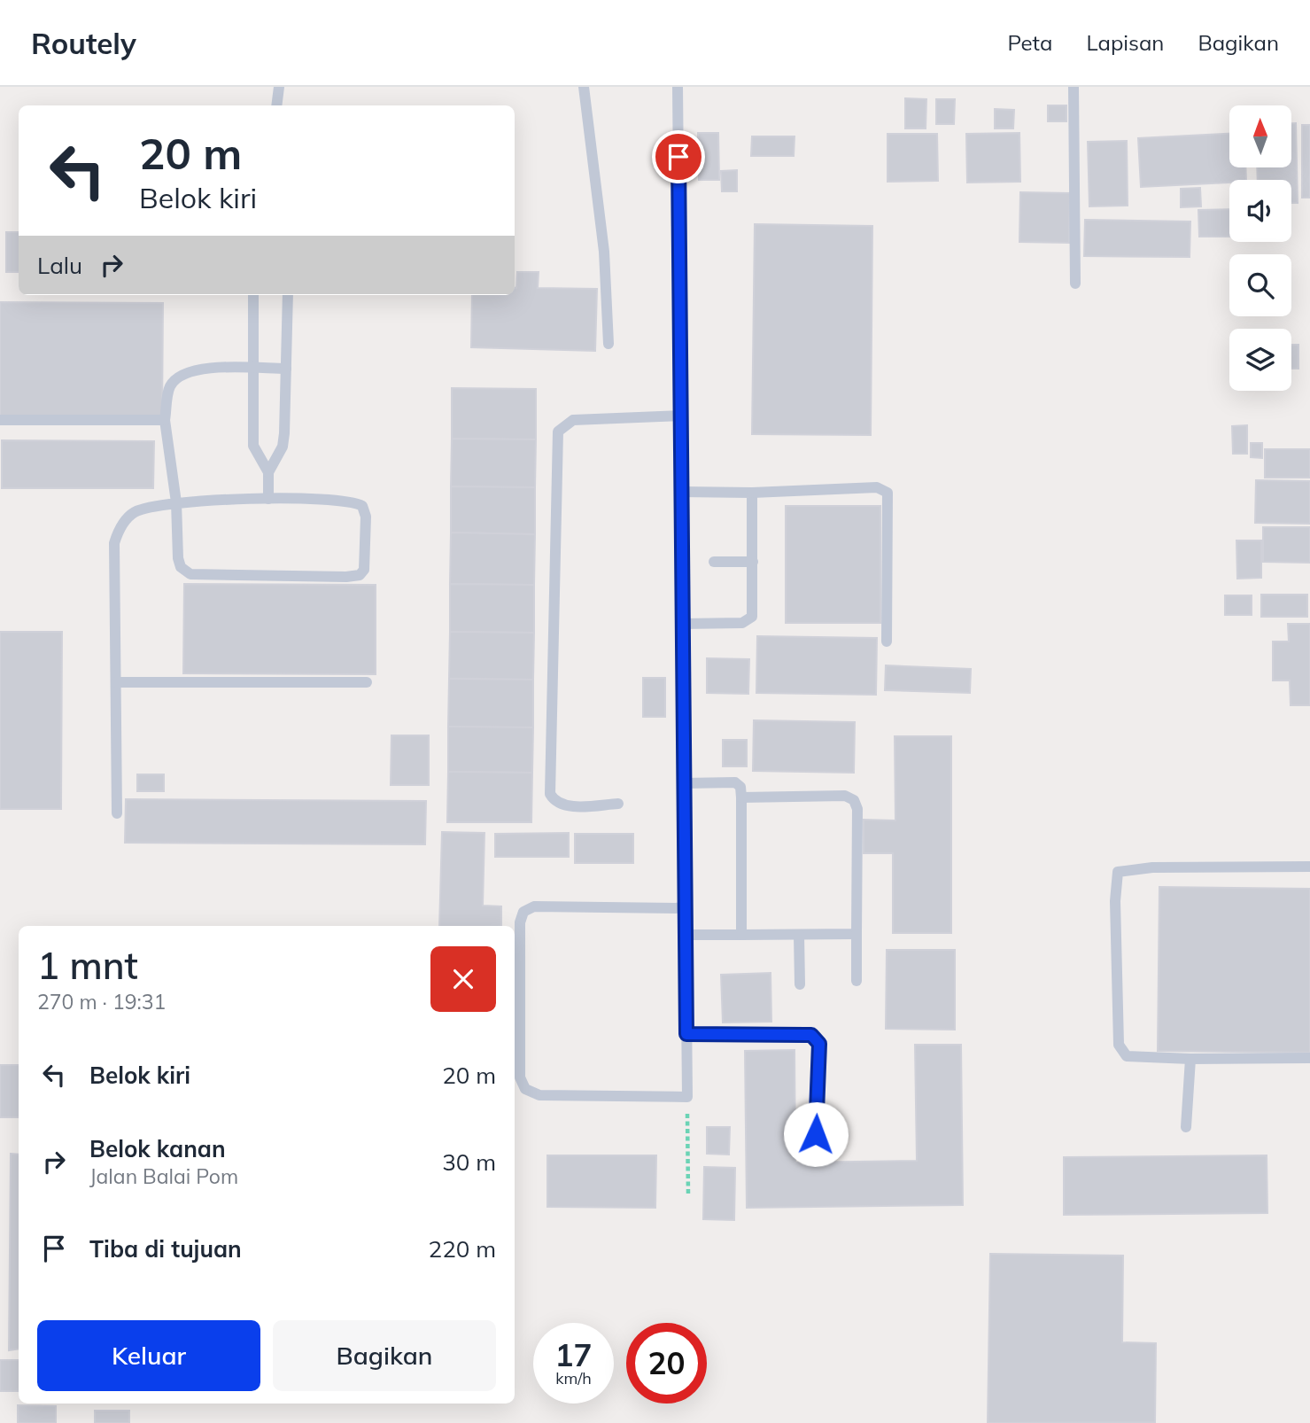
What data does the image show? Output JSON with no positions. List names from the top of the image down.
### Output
{
  "north": "top",
  "page": {
    "header": "Routely",
    "nav": ["Peta", "Lapisan", "Bagikan"],
    "turn": ["20 m", "Belok kiri"],
    "then": "Lalu",
    "heading": ["1 mnt", "270 m · 19:31"],
    "list": [
      {
        "name": "Belok kiri",
        "value": "20 m"
      },
      {
        "name": "Belok kanan",
        "note": "Jalan Balai Pom",
        "value": "30 m"
      },
      {
        "name": "Tiba di tujuan",
        "value": "220 m"
      }
    ],
    "buttons": ["Keluar", "Bagikan"],
    "speed": "17 km/h",
    "limit": "20"
  }
}
